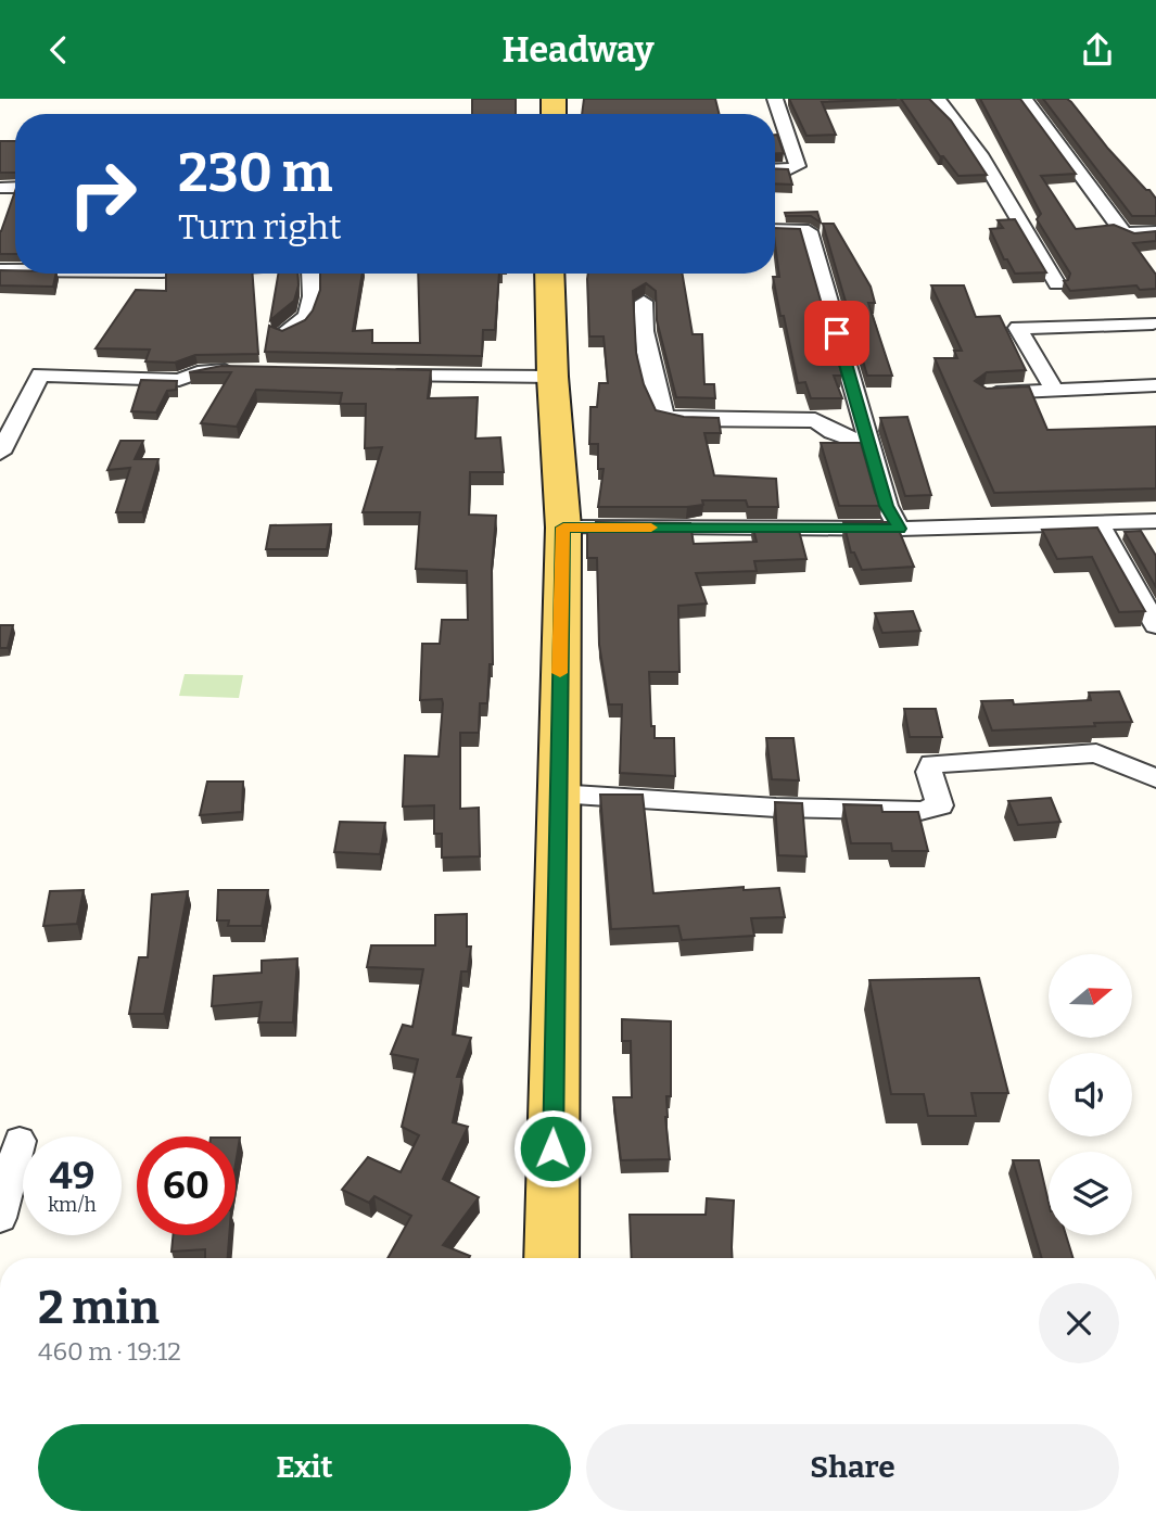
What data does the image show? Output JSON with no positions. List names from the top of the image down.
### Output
{
  "north": "right",
  "page": {
    "header": "Headway",
    "turn": ["230 m", "Turn right"],
    "speed": "49 km/h",
    "limit": "60",
    "heading": ["2 min", "460 m · 19:12"],
    "buttons": ["Exit", "Share"]
  }
}
